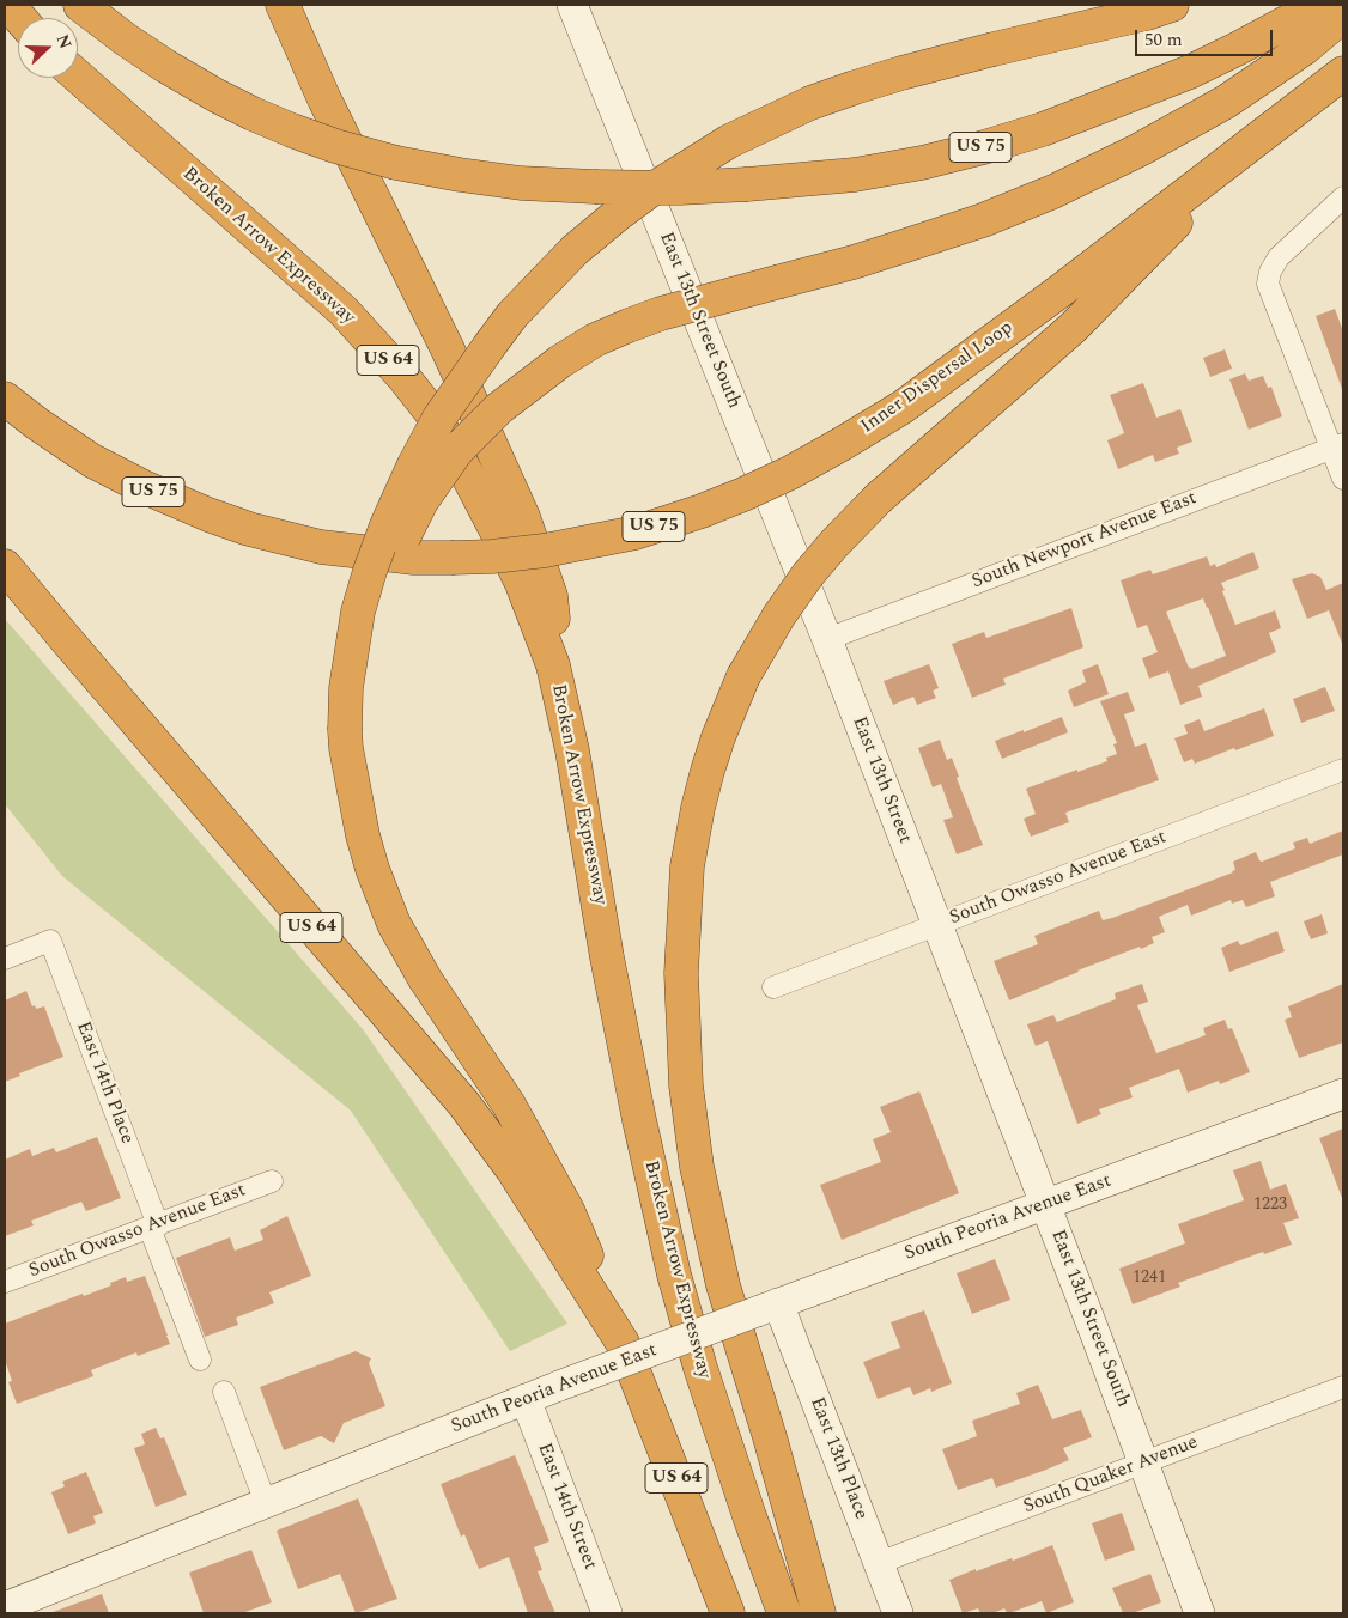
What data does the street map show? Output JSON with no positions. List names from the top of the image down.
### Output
{
  "streets": {
    "highway": [
      "US 75",
      "Broken Arrow Expressway",
      "US 64",
      "Inner Dispersal Loop"
    ],
    "street": [
      "East 13th Street South",
      "South Newport Avenue East",
      "East 13th Street",
      "South Owasso Avenue East",
      "East 14th Place",
      "South Peoria Avenue East",
      "East 13th Place",
      "South Quaker Avenue",
      "East 14th Street"
    ]
  },
  "crossings": [
    ["US 75", "Inner Dispersal Loop"],
    ["East 13th Street South", "South Newport Avenue East"],
    ["East 13th Street South", "East 13th Street"],
    ["East 13th Street South", "South Owasso Avenue East"],
    ["East 13th Street South", "South Peoria Avenue East"],
    ["East 13th Street South", "South Quaker Avenue"],
    ["South Newport Avenue East", "East 13th Street"],
    ["East 13th Street", "South Owasso Avenue East"],
    ["South Owasso Avenue East", "East 14th Place"],
    ["South Peoria Avenue East", "East 13th Place"],
    ["South Peoria Avenue East", "East 14th Street"],
    ["East 13th Place", "South Quaker Avenue"]
  ],
  "house_numbers": ["1223", "1241"],
  "scale_bar": "50 m",
  "north": "right"
}
